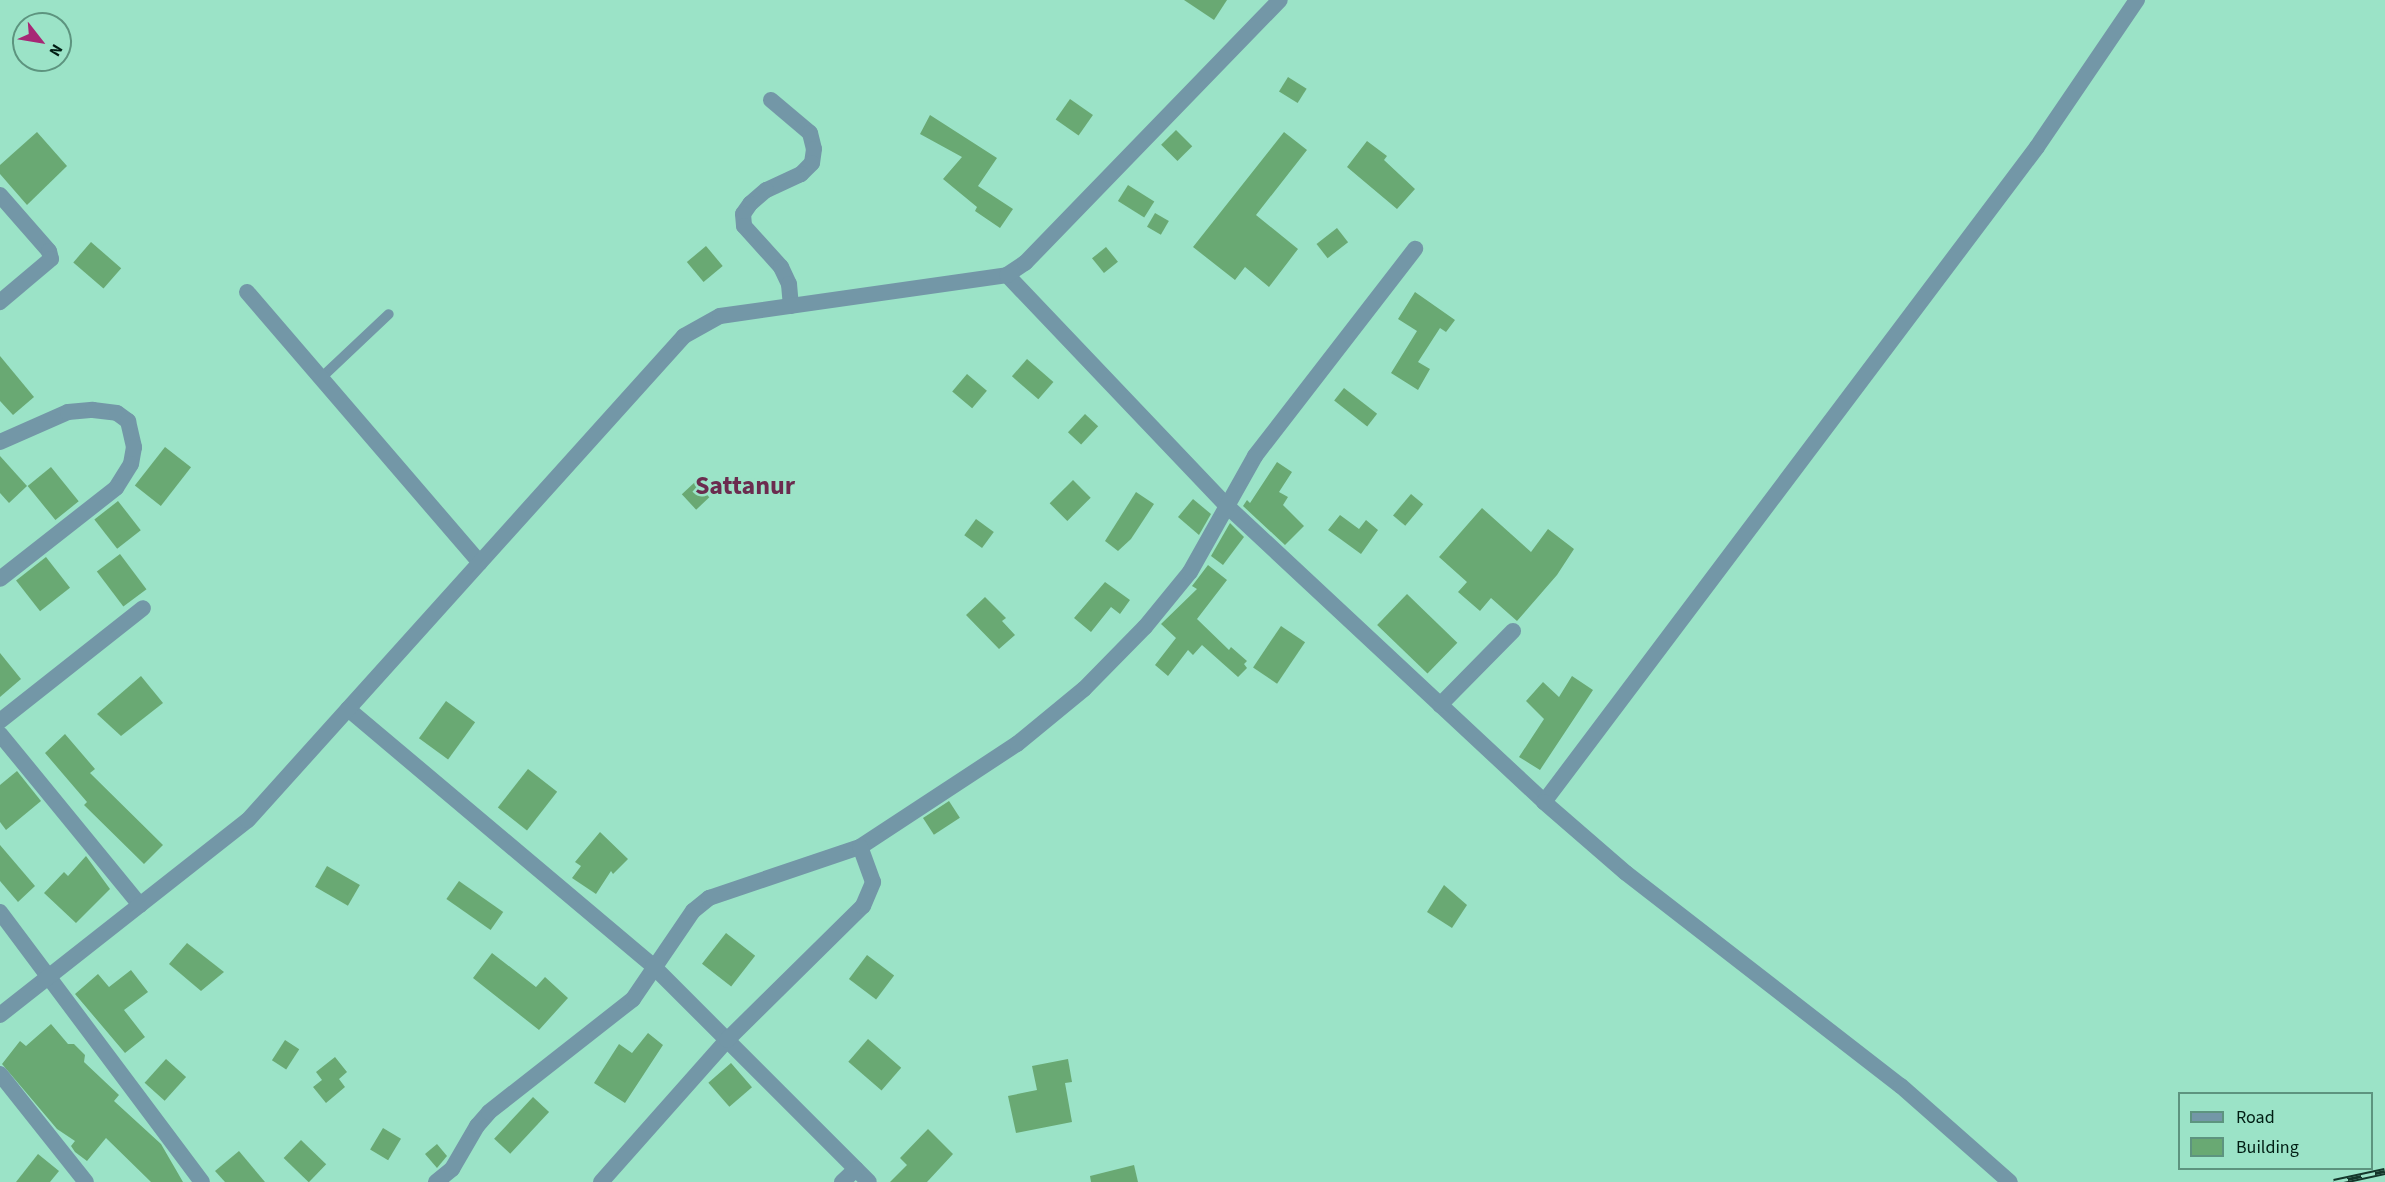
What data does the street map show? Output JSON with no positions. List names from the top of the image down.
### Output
{
  "districts": ["Sattanur"],
  "legend": ["Road", "Building"],
  "north": "bottom right"
}
